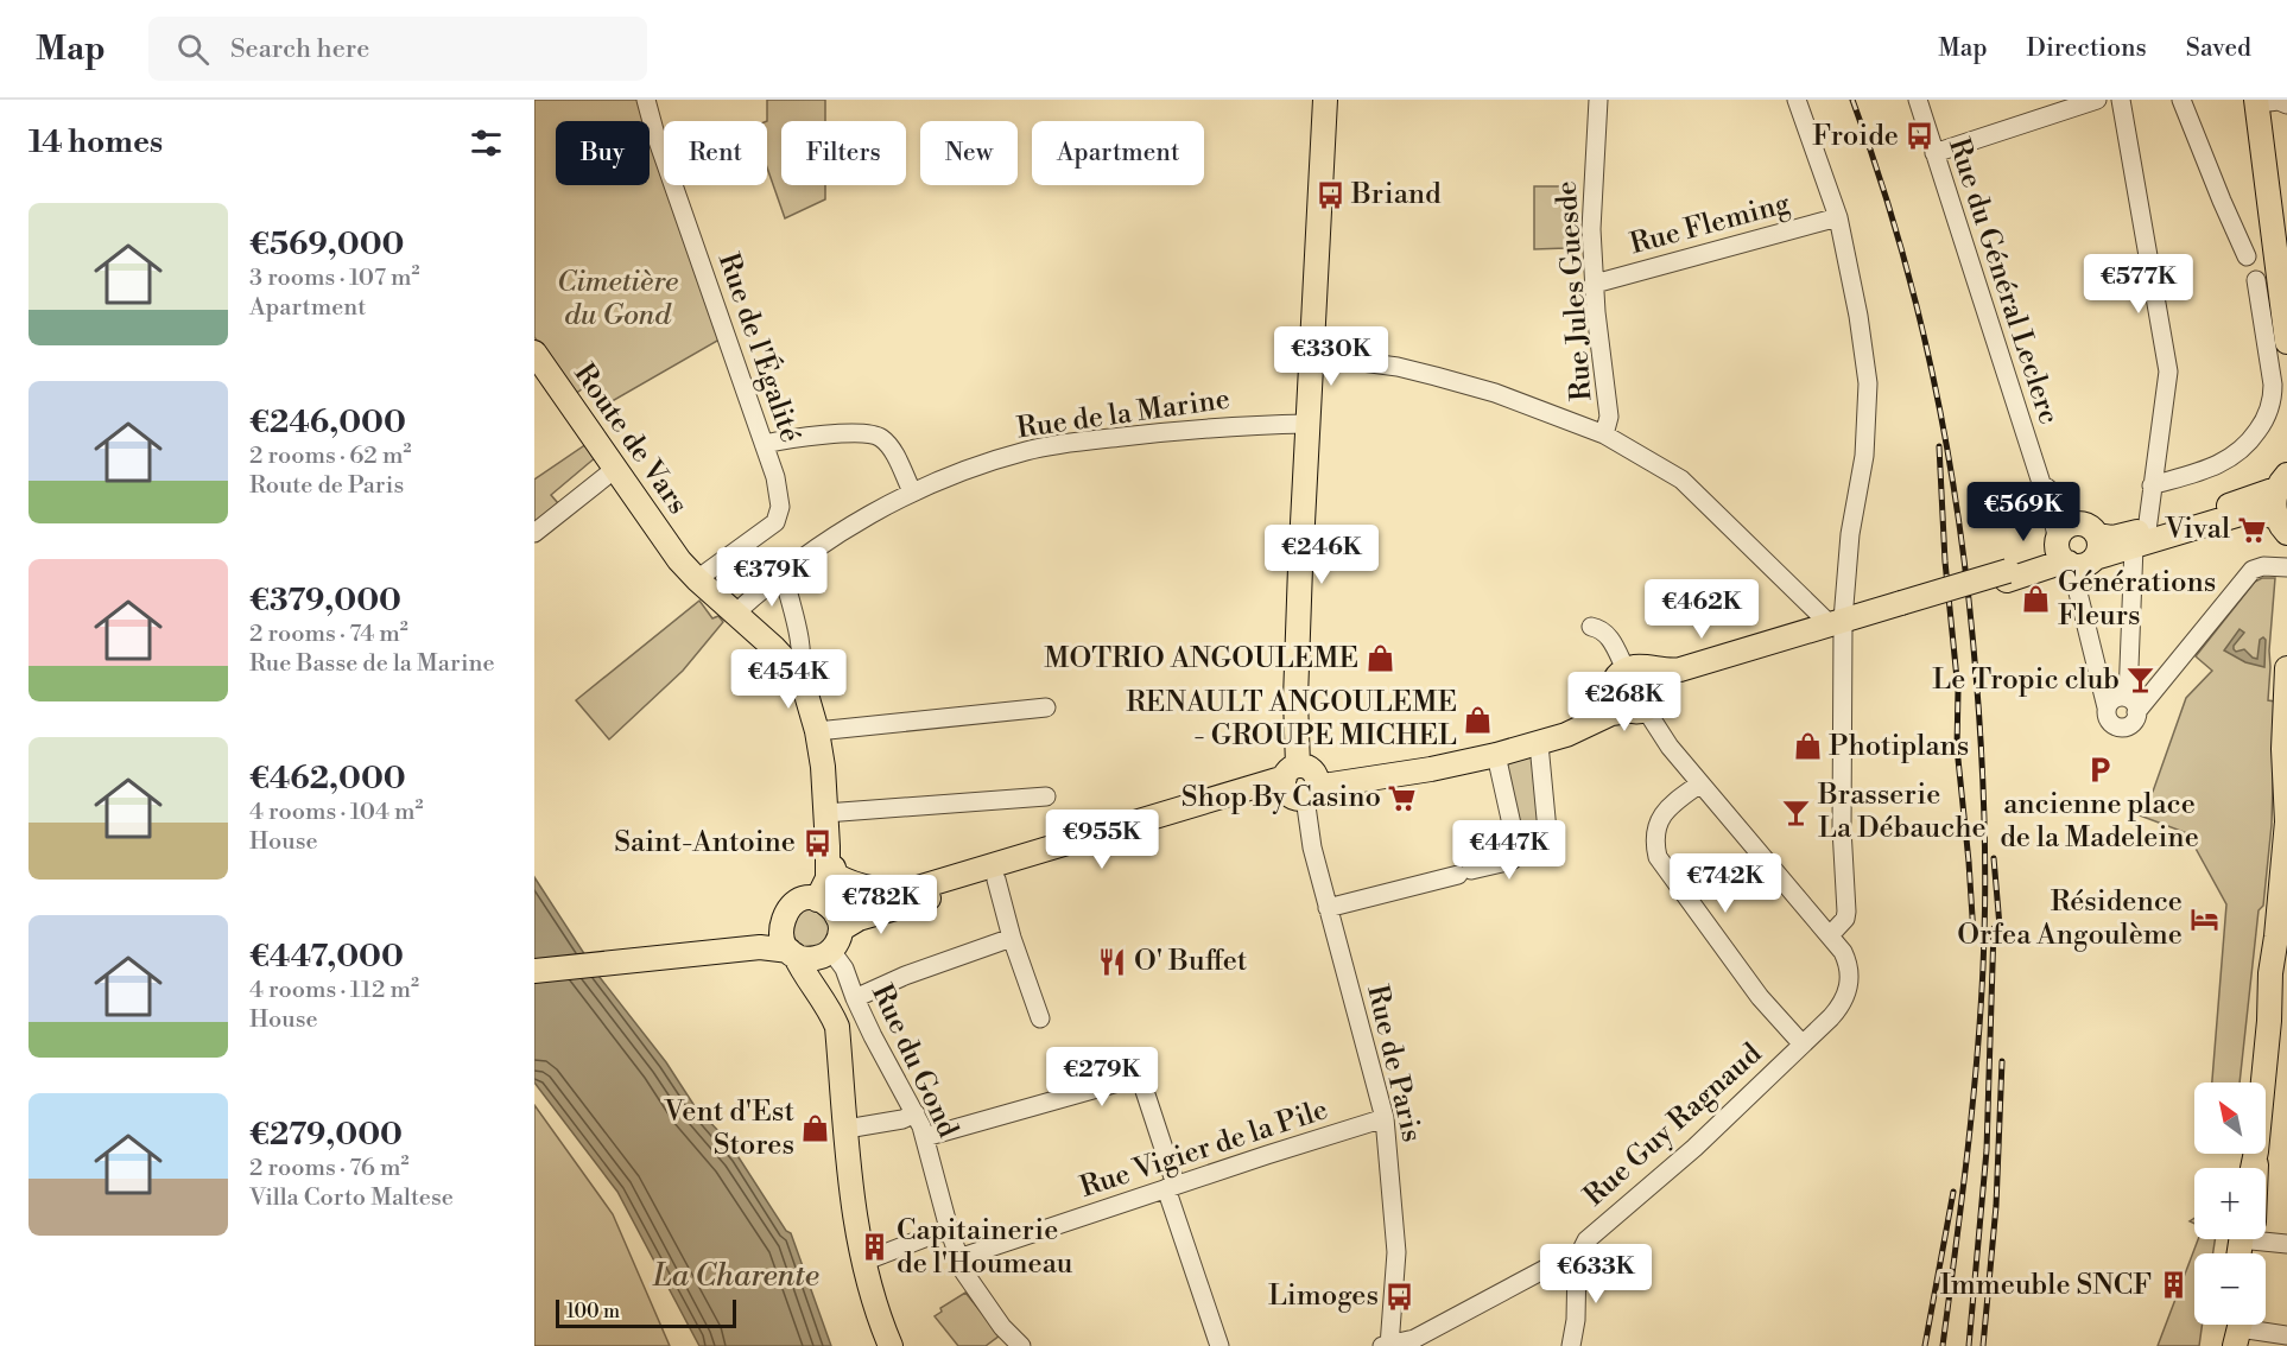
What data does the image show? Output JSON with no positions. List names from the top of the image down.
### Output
{
  "streets": {
    "main road": ["Route de Vars"],
    "street": [
      "Rue Fleming",
      "Rue du Général Leclerc",
      "Rue Jules Guesde",
      "Rue de l'Égalité",
      "Rue de la Marine",
      "Rue du Gond",
      "Rue de Paris",
      "Rue Guy Ragnaud",
      "Rue Vigier de la Pile"
    ]
  },
  "crossings": [
    ["Rue Fleming", "Rue Jules Guesde"],
    ["Rue de l'Égalité", "Route de Vars"],
    ["Rue de la Marine", "Route de Vars"],
    ["Route de Vars", "Rue du Gond"],
    ["Rue du Gond", "Rue Vigier de la Pile"],
    ["Rue de Paris", "Rue Vigier de la Pile"]
  ],
  "water": ["La Charente"],
  "parks": ["Cimetière du Gond"],
  "places": {
    "bus stop": [
      "Froide",
      "Briand",
      "Saint-Antoine",
      "Limoges"
    ],
    "supermarket": ["Vival", "Shop By Casino"],
    "shop": [
      "Générations Fleurs",
      "MOTRIO ANGOULEME",
      "RENAULT ANGOULEME - GROUPE MICHEL",
      "Photiplans",
      "Vent d'Est Stores"
    ],
    "bar": ["Le Tropic club", "Brasserie La Débauche"],
    "parking": ["ancienne place de la Madeleine"],
    "hotel": ["Résidence Orfea Angoulème"],
    "restaurant": ["O' Buffet"],
    "building": ["Capitainerie de l'Houmeau", "Immeuble SNCF"]
  },
  "scale_bar": "100 m",
  "north": "top left",
  "page": {
    "header": "Map",
    "search": "Search here",
    "nav": ["Map", "Directions", "Saved"],
    "heading": "14 homes",
    "chip": [
      "Buy",
      "Rent",
      "Filters",
      "New",
      "Apartment"
    ],
    "list": [
      {
        "name": "€569,000",
        "note": "3 rooms · 107 m² · Apartment"
      },
      {
        "name": "€246,000",
        "note": "2 rooms · 62 m² · Route de Paris"
      },
      {
        "name": "€379,000",
        "note": "2 rooms · 74 m² · Rue Basse de la Marine"
      },
      {
        "name": "€462,000",
        "note": "4 rooms · 104 m² · House"
      },
      {
        "name": "€447,000",
        "note": "4 rooms · 112 m² · House"
      },
      {
        "name": "€279,000",
        "note": "2 rooms · 76 m² · Villa Corto Maltese"
      }
    ],
    "price": [
      "€577K",
      "€330K",
      "€569K",
      "€246K",
      "€379K",
      "€462K",
      "€454K",
      "€268K",
      "€955K",
      "€447K",
      "€742K",
      "€782K",
      "€279K",
      "€633K"
    ],
    "map_buttons": ["+", "−"],
    "scale": "100 m"
  }
}
